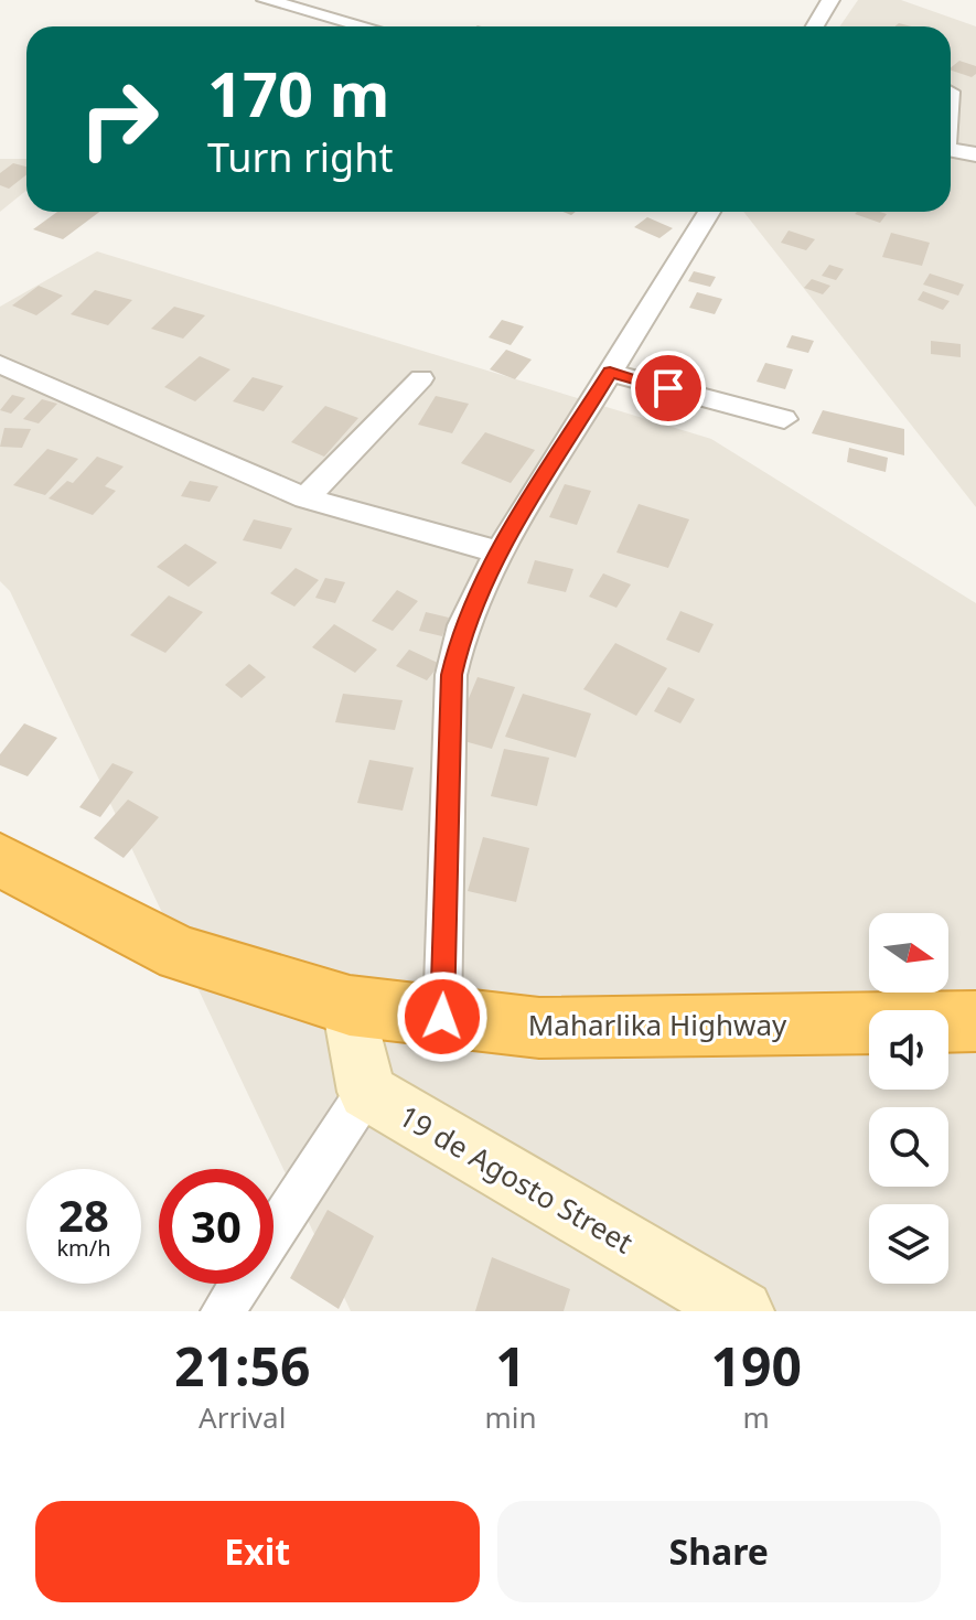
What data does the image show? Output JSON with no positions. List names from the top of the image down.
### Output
{
  "streets": {
    "highway": ["Maharlika Highway"],
    "street": ["19 de Agosto Street"]
  },
  "north": "right",
  "page": {
    "turn": ["170 m", "Turn right"],
    "speed": "28 km/h",
    "limit": "30",
    "eta": [
      "21:56",
      "Arrival",
      "1",
      "min",
      "190",
      "m"
    ],
    "buttons": ["Exit", "Share"]
  }
}
